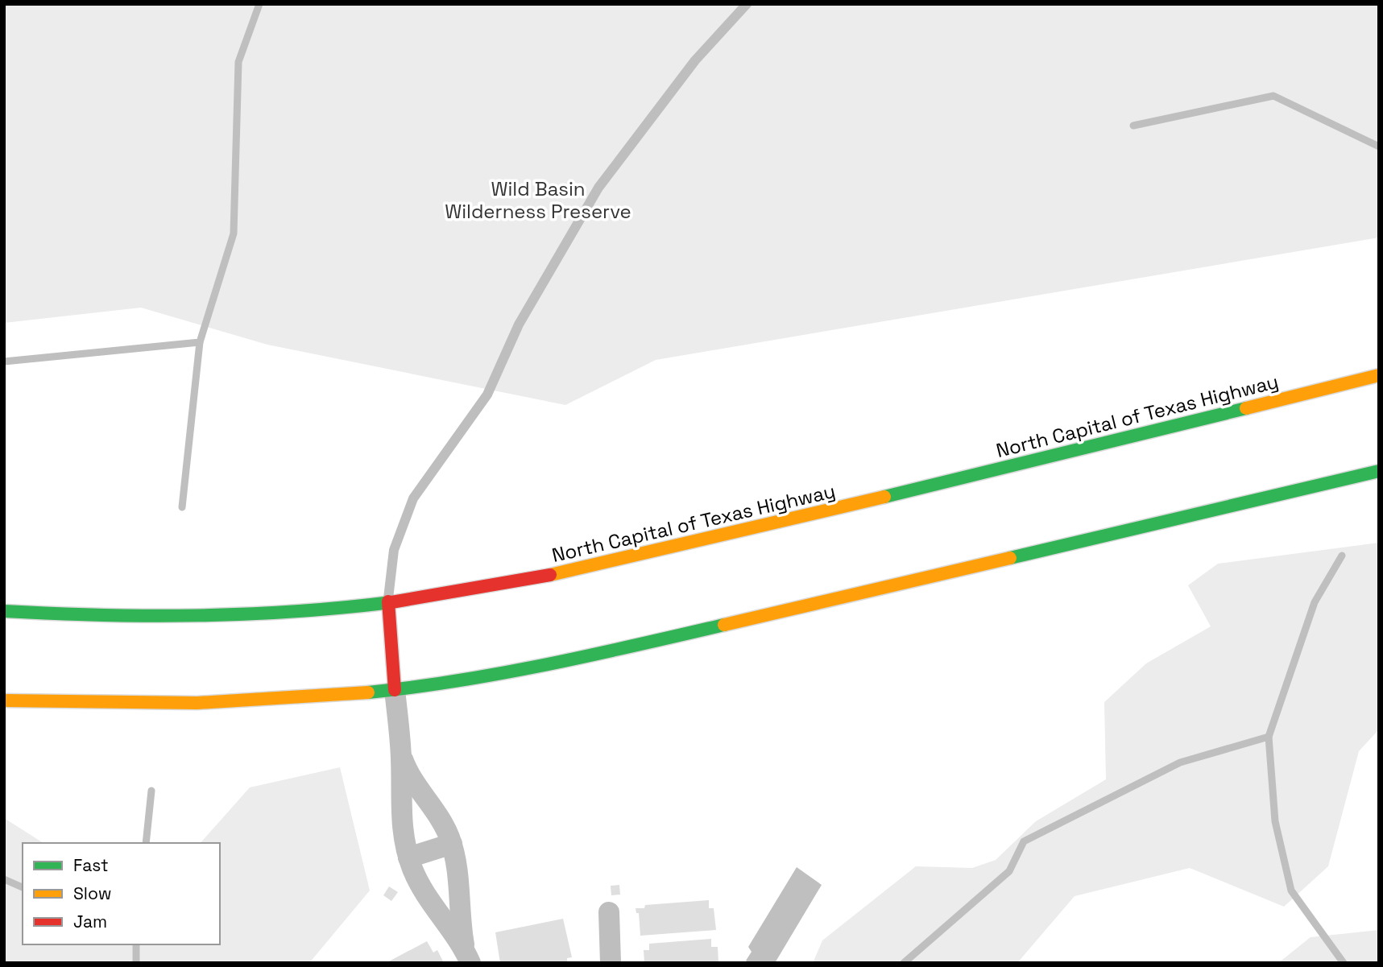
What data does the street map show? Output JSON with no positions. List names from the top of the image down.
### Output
{
  "streets": {
    "highway": ["North Capital of Texas Highway"]
  },
  "parks": ["Wild Basin Wilderness Preserve"],
  "legend": ["Fast", "Slow", "Jam"]
}
